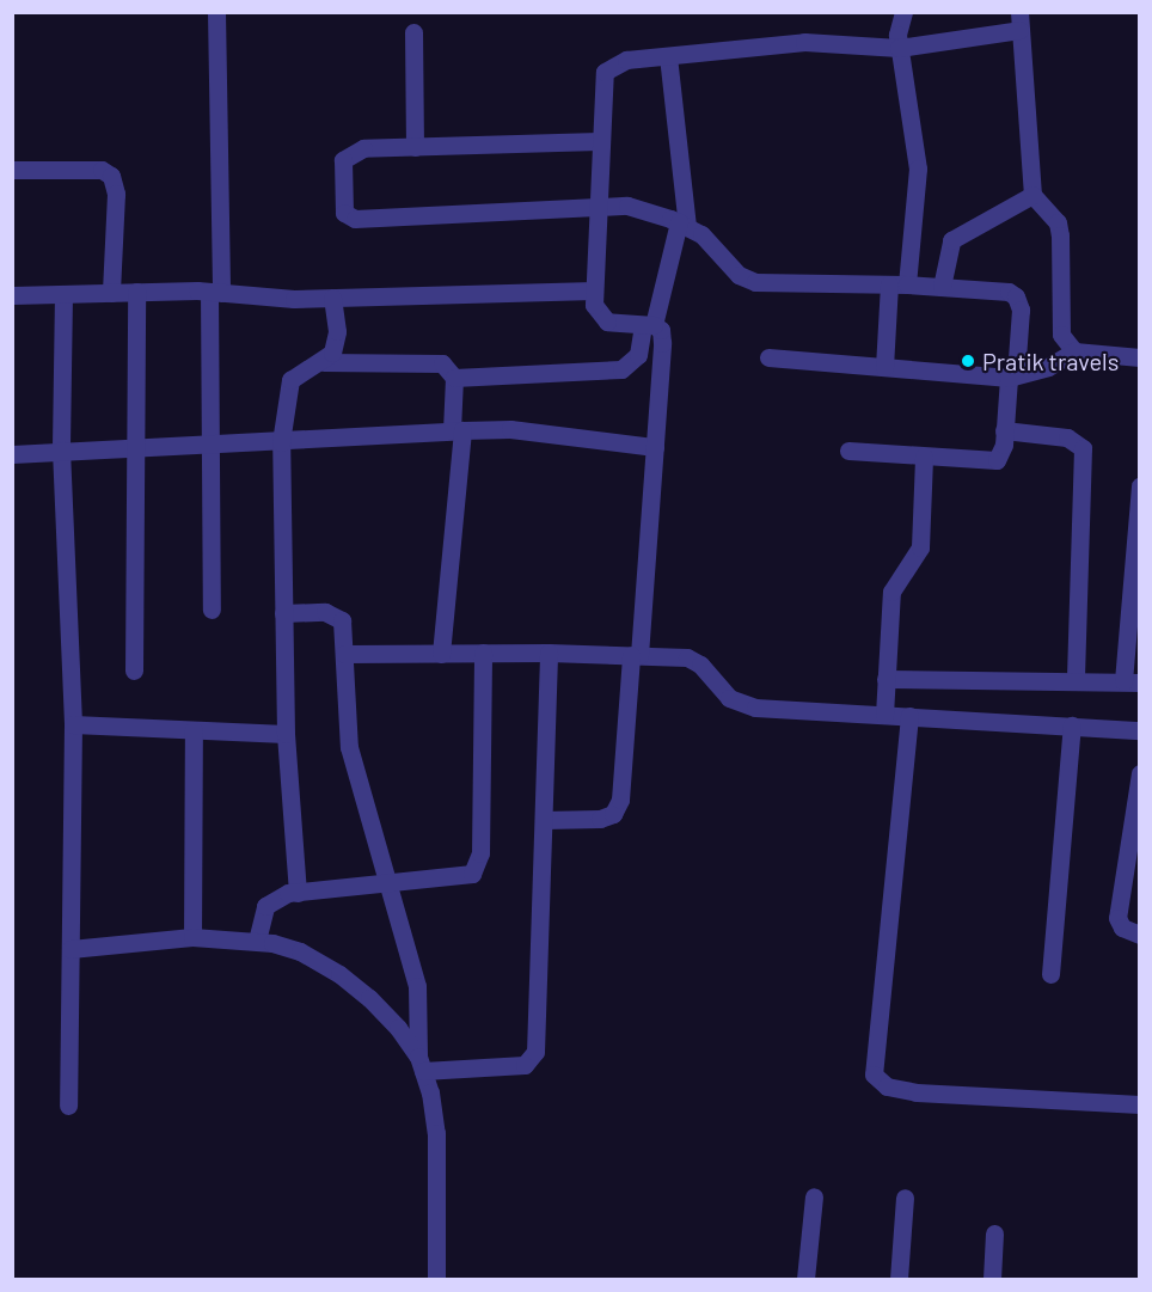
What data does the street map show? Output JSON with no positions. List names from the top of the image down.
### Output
{
  "places": ["Pratik travels"]
}
